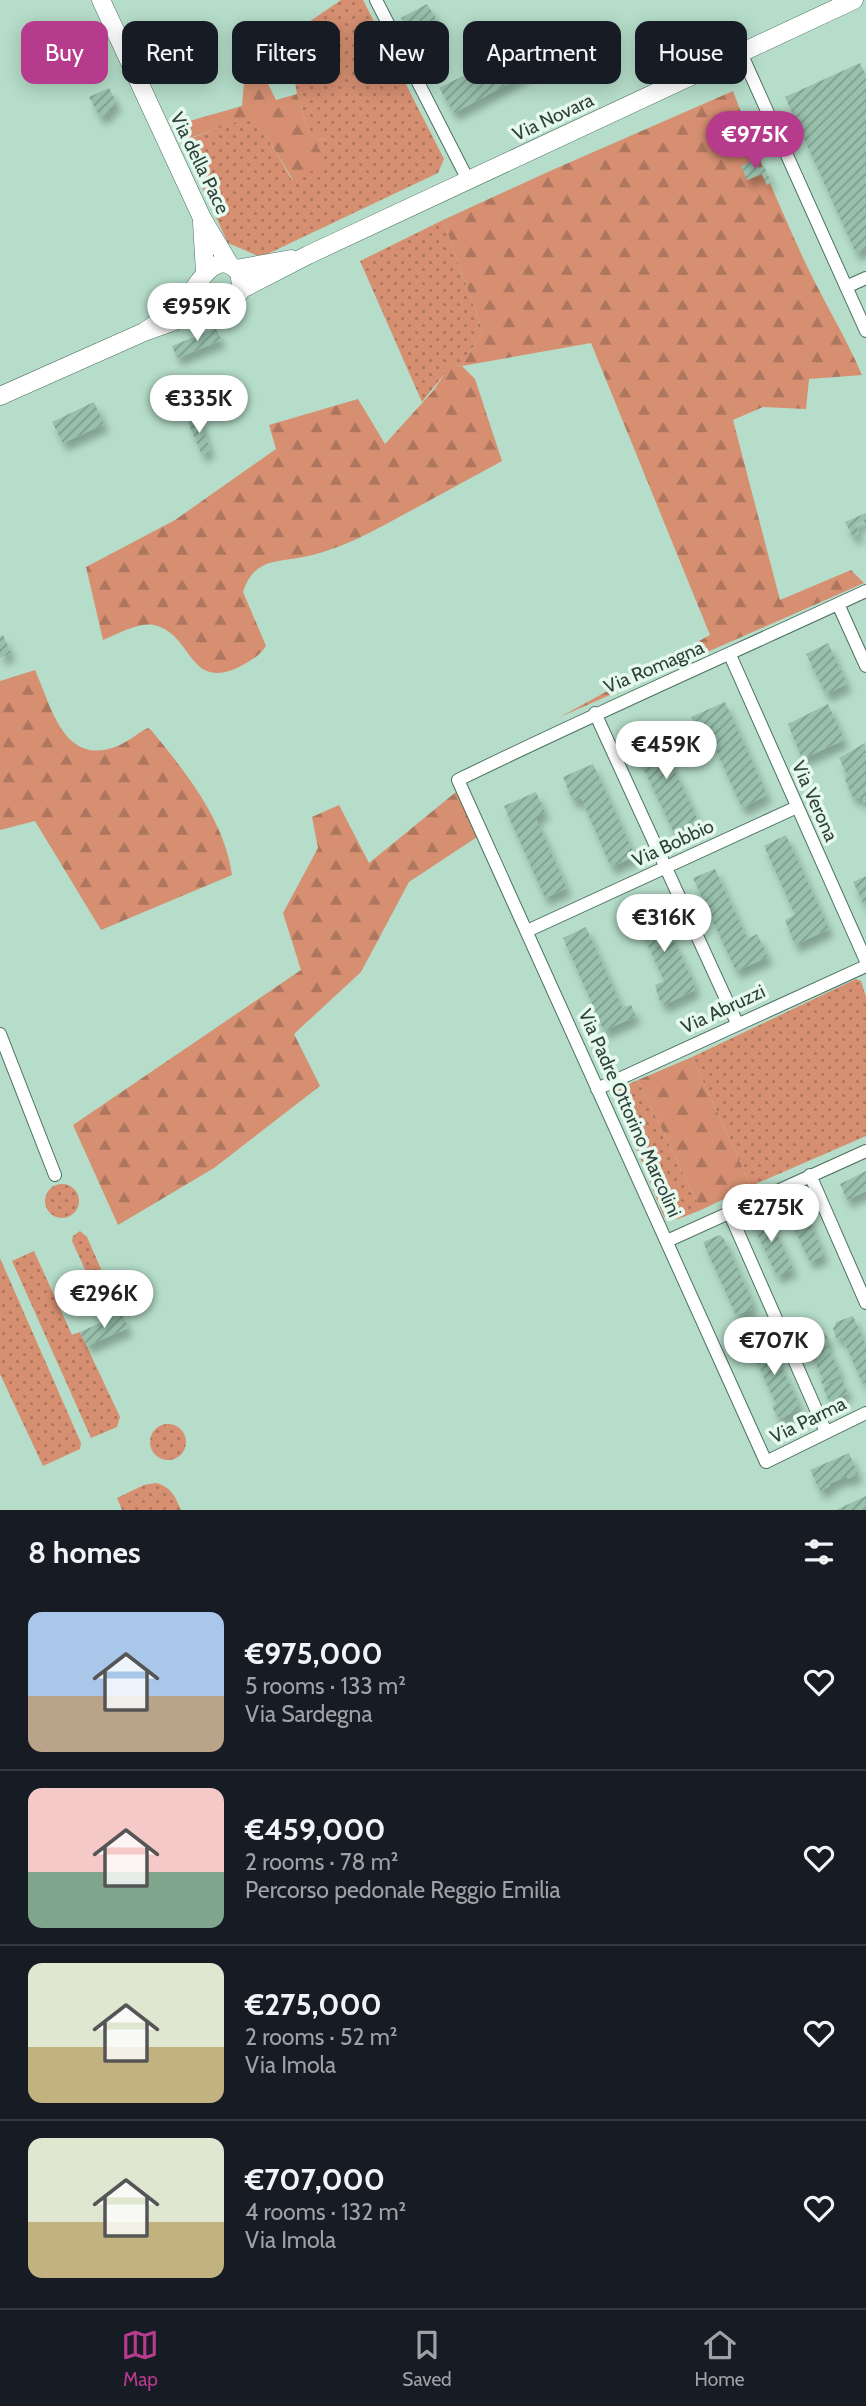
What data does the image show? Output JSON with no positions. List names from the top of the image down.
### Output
{
  "streets": {
    "street": [
      "Via Novara",
      "Via della Pace",
      "Via Romagna",
      "Via Verona",
      "Via Bobbio",
      "Via Abruzzi",
      "Via Padre Ottorino Marcolini",
      "Via Parma"
    ]
  },
  "crossings": [
    ["Via Novara", "Via della Pace"],
    ["Via Romagna", "Via Verona"],
    ["Via Romagna", "Via Padre Ottorino Marcolini"],
    ["Via Verona", "Via Bobbio"],
    ["Via Verona", "Via Abruzzi"],
    ["Via Bobbio", "Via Padre Ottorino Marcolini"],
    ["Via Abruzzi", "Via Padre Ottorino Marcolini"],
    ["Via Padre Ottorino Marcolini", "Via Parma"]
  ],
  "page": {
    "chip": [
      "Buy",
      "Rent",
      "Filters",
      "New",
      "Apartment",
      "House"
    ],
    "price": [
      "€975K",
      "€959K",
      "€335K",
      "€459K",
      "€316K",
      "€275K",
      "€296K",
      "€707K"
    ],
    "heading": "8 homes",
    "list": [
      {
        "name": "€975,000",
        "note": "5 rooms · 133 m² · Via Sardegna"
      },
      {
        "name": "€459,000",
        "note": "2 rooms · 78 m² · Percorso pedonale Reggio Emilia"
      },
      {
        "name": "€275,000",
        "note": "2 rooms · 52 m² · Via Imola"
      },
      {
        "name": "€707,000",
        "note": "4 rooms · 132 m² · Via Imola"
      }
    ],
    "tabs": ["Map", "Saved", "Home"]
  }
}
